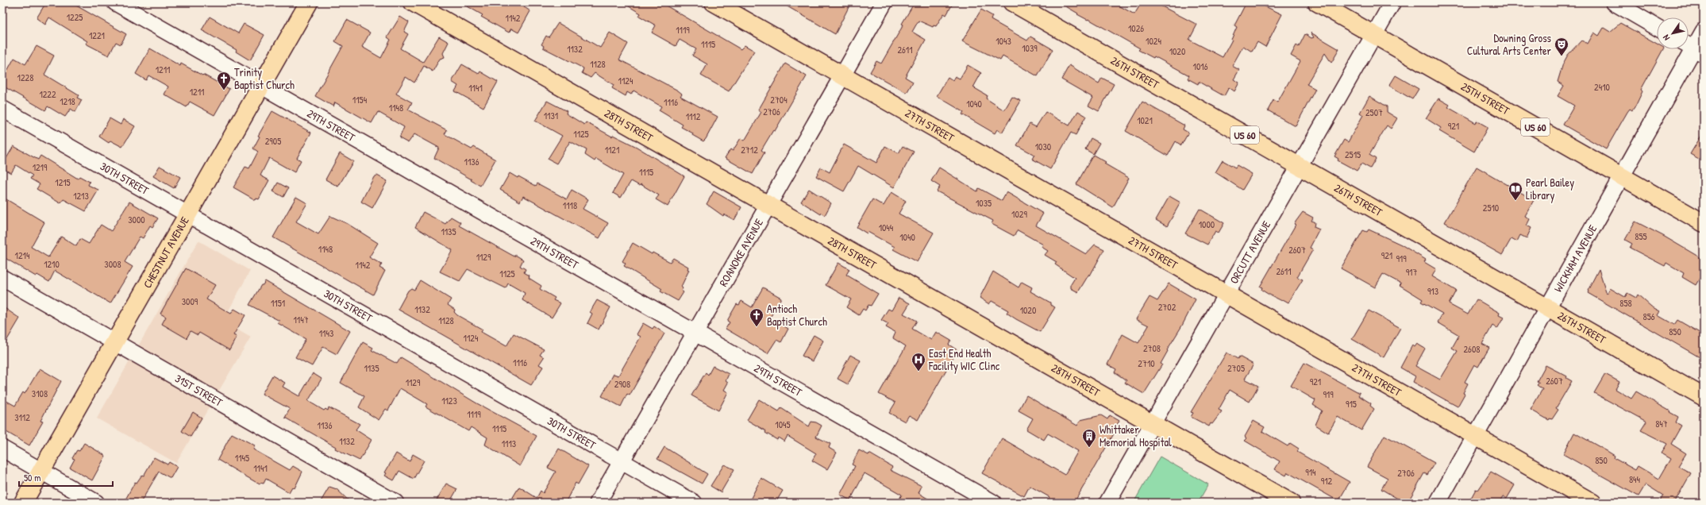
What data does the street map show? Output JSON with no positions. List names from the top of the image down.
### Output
{
  "streets": {
    "main road": [
      "26TH STREET",
      "25TH STREET",
      "28TH STREET",
      "27TH STREET",
      "US 60",
      "CHESTNUT AVENUE"
    ],
    "street": [
      "29TH STREET",
      "30TH STREET",
      "ROANOKE AVENUE",
      "ORCUTT AVENUE",
      "WICKHAM AVENUE",
      "31ST STREET"
    ]
  },
  "crossings": [
    ["26TH STREET", "ORCUTT AVENUE"],
    ["26TH STREET", "WICKHAM AVENUE"],
    ["25TH STREET", "ORCUTT AVENUE"],
    ["25TH STREET", "WICKHAM AVENUE"],
    ["29TH STREET", "CHESTNUT AVENUE"],
    ["29TH STREET", "ROANOKE AVENUE"],
    ["28TH STREET", "ROANOKE AVENUE"],
    ["28TH STREET", "ORCUTT AVENUE"],
    ["27TH STREET", "ROANOKE AVENUE"],
    ["27TH STREET", "ORCUTT AVENUE"],
    ["27TH STREET", "WICKHAM AVENUE"],
    ["30TH STREET", "CHESTNUT AVENUE"],
    ["30TH STREET", "ROANOKE AVENUE"],
    ["CHESTNUT AVENUE", "31ST STREET"]
  ],
  "places": {
    "theatre": ["Downing Gross Cultural Arts Center"],
    "church": ["Trinity Baptist Church", "Antioch Baptist Church"],
    "library": ["Pearl Bailey Library"],
    "hospital": ["East End Health Facility WIC Clinc"],
    "building": ["Whittaker Memorial Hospital"]
  },
  "house_numbers": [
    "1225",
    "1142",
    "1026",
    "1119",
    "1221",
    "1043",
    "1024",
    "1115",
    "1039",
    "1132",
    "2611",
    "1020",
    "1128",
    "1016",
    "1211",
    "1228",
    "1124",
    "2410",
    "1141",
    "1211",
    "1222",
    "1154",
    "2704",
    "1218",
    "1116",
    "1040",
    "1148",
    "2706",
    "2507",
    "1131",
    "1112",
    "1021",
    "921",
    "1125",
    "2905",
    "1030",
    "1121",
    "2712",
    "2515",
    "1136",
    "1219",
    "1115",
    "1215",
    "1213",
    "1035",
    "1118",
    "2510",
    "1029",
    "3000",
    "1000",
    "1044",
    "1135",
    "855",
    "1040",
    "1148",
    "2607",
    "1214",
    "921",
    "1129",
    "919",
    "1210",
    "3008",
    "1142",
    "2611",
    "917",
    "1125",
    "913",
    "3009",
    "1151",
    "858",
    "2702",
    "1132",
    "1020",
    "856",
    "1147",
    "1128",
    "850",
    "1143",
    "1124",
    "2708",
    "2608",
    "1116",
    "2710",
    "1135",
    "2705",
    "2607",
    "921",
    "1129",
    "2908",
    "3108",
    "919",
    "1123",
    "915",
    "1119",
    "3112",
    "847",
    "1045",
    "1136",
    "1115",
    "1132",
    "1113",
    "1145",
    "850",
    "1141",
    "914",
    "2706",
    "844",
    "912"
  ],
  "scale_bar": "50 m",
  "north": "bottom left"
}
